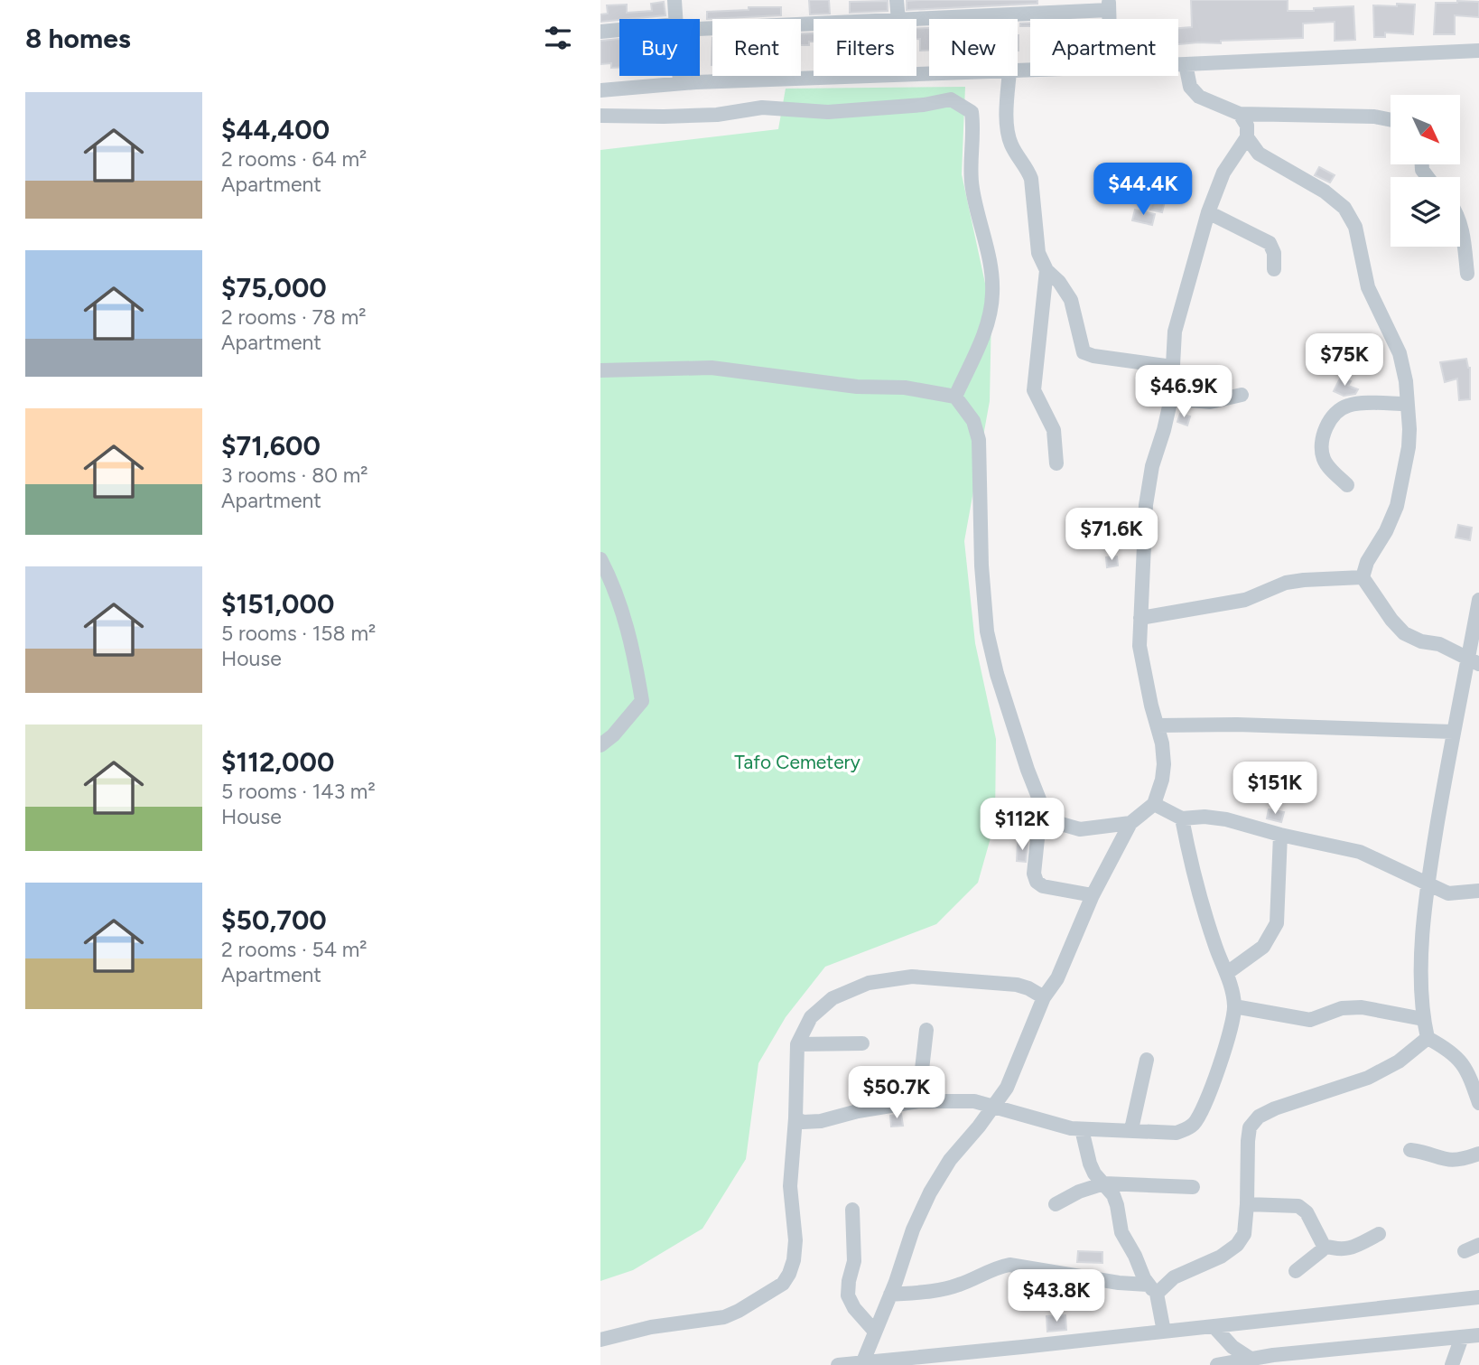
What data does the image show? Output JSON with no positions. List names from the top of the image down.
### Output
{
  "parks": ["Tafo Cemetery"],
  "north": "bottom right",
  "page": {
    "heading": "8 homes",
    "chip": [
      "Buy",
      "Rent",
      "Filters",
      "New",
      "Apartment"
    ],
    "list": [
      {
        "name": "$44,400",
        "note": "2 rooms · 64 m² · Apartment"
      },
      {
        "name": "$75,000",
        "note": "2 rooms · 78 m² · Apartment"
      },
      {
        "name": "$71,600",
        "note": "3 rooms · 80 m² · Apartment"
      },
      {
        "name": "$151,000",
        "note": "5 rooms · 158 m² · House"
      },
      {
        "name": "$112,000",
        "note": "5 rooms · 143 m² · House"
      },
      {
        "name": "$50,700",
        "note": "2 rooms · 54 m² · Apartment"
      }
    ],
    "price": [
      "$44.4K",
      "$75K",
      "$46.9K",
      "$71.6K",
      "$151K",
      "$112K",
      "$50.7K",
      "$43.8K"
    ]
  }
}
